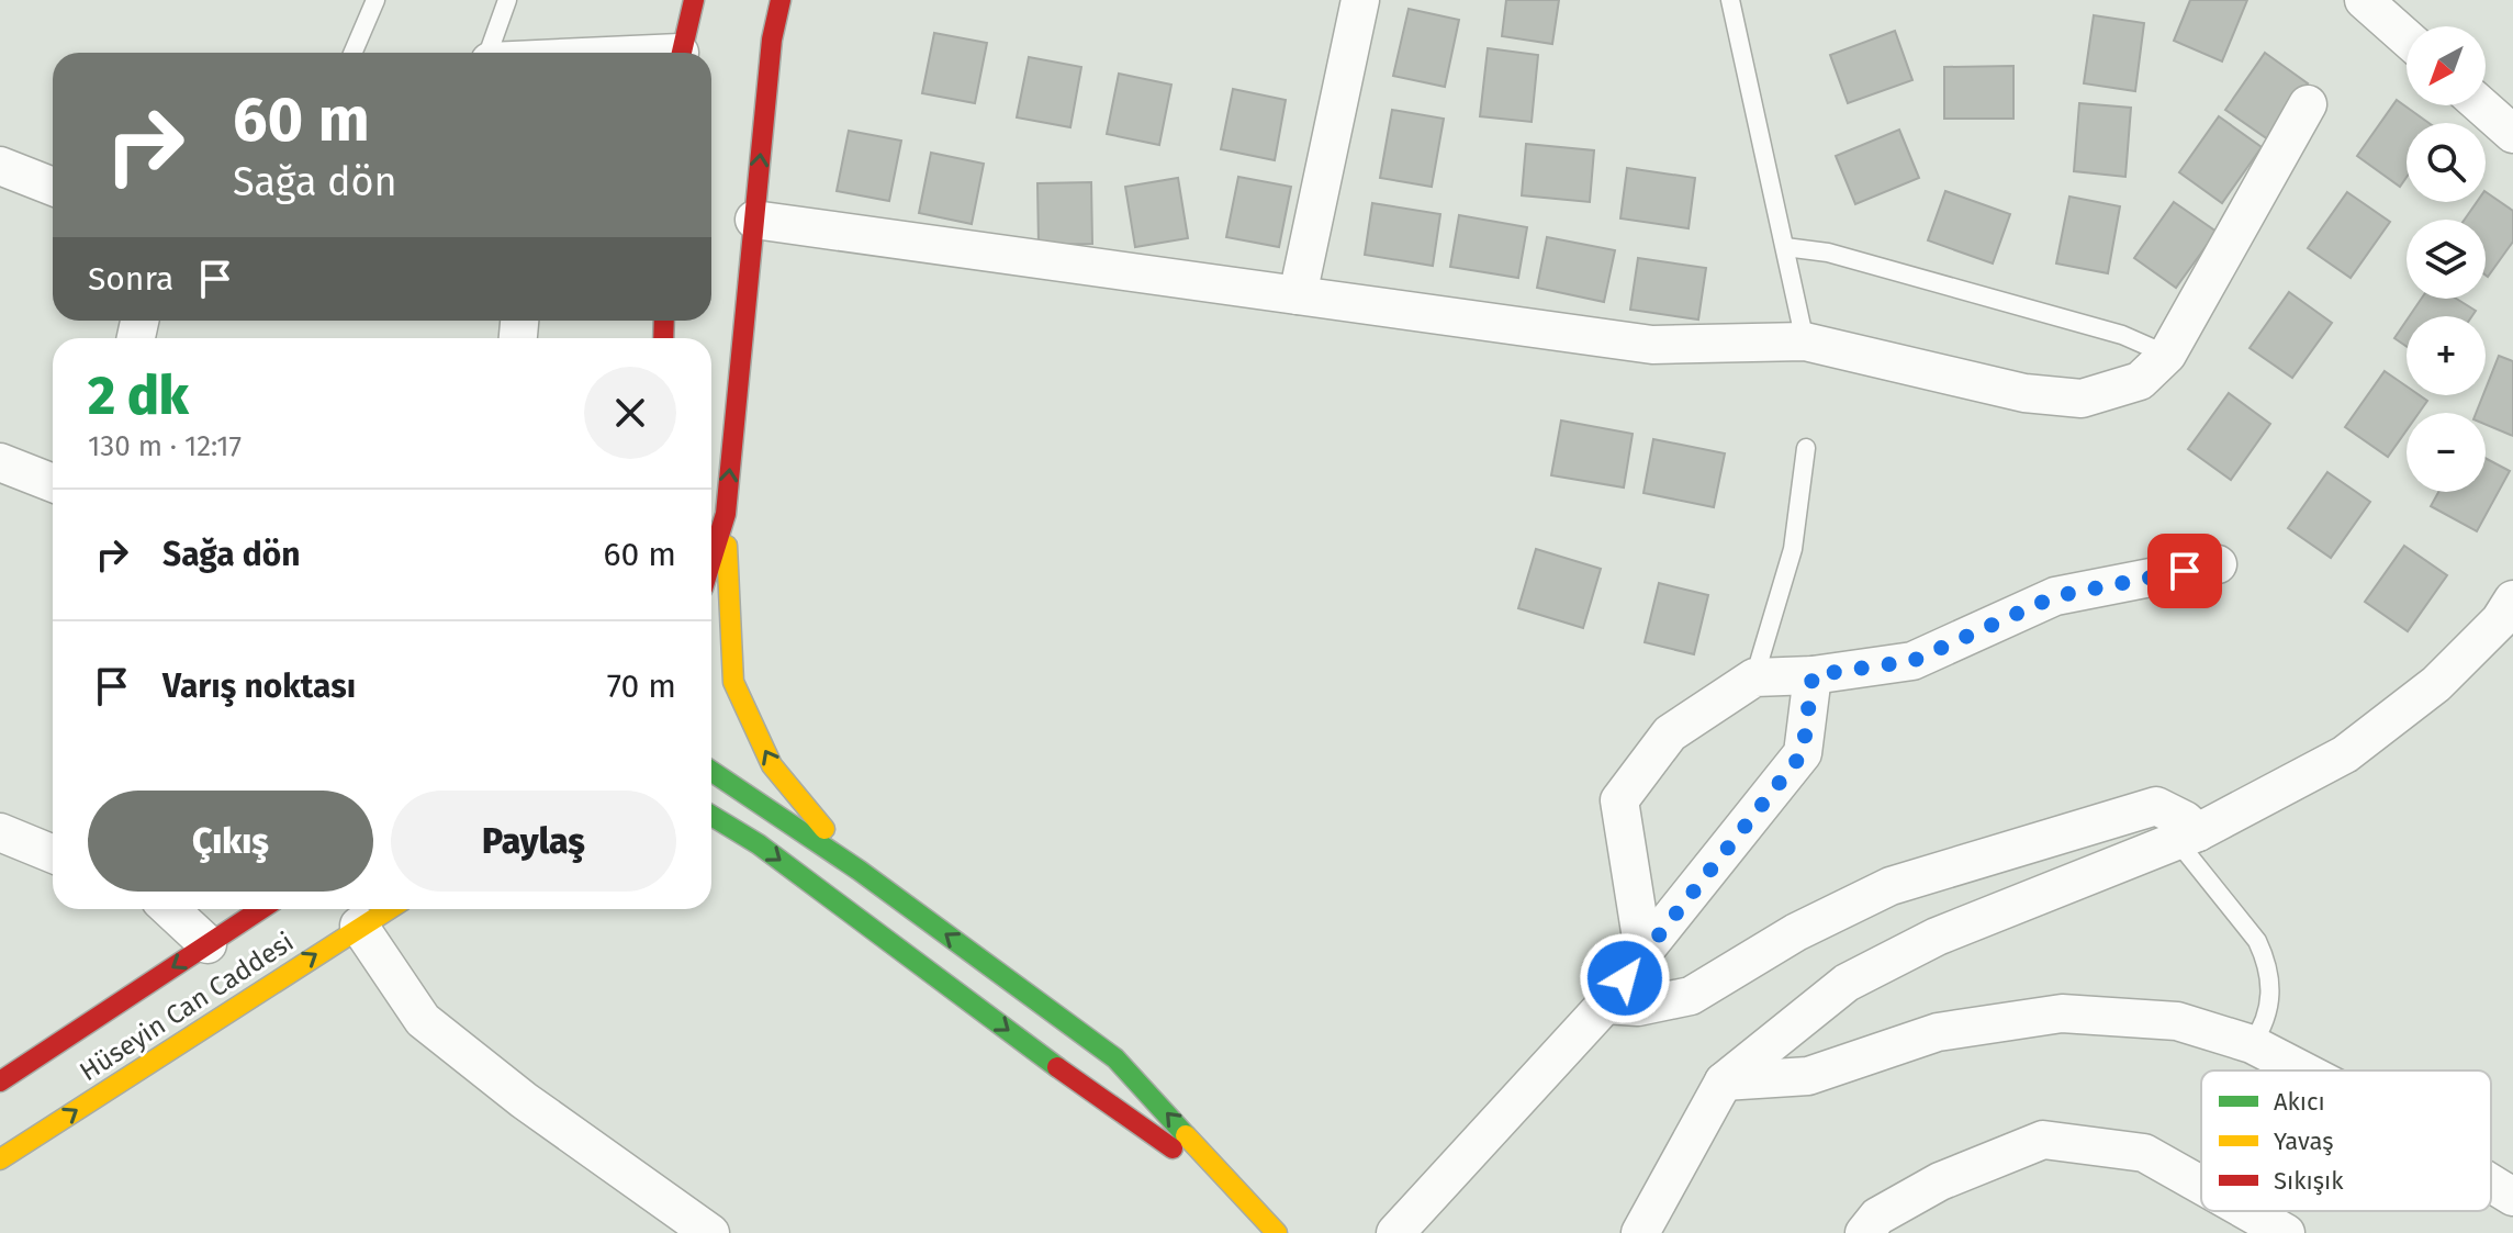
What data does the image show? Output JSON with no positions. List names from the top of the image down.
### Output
{
  "streets": {
    "main road": ["Hüseyin Can Caddesi"]
  },
  "legend": ["Akıcı", "Yavaş", "Sıkışık"],
  "north": "bottom left",
  "page": {
    "map_buttons": ["+", "−"],
    "turn": ["60 m", "Sağa dön"],
    "then": "Sonra",
    "heading": ["2 dk", "130 m · 12:17"],
    "list": [
      {
        "name": "Sağa dön",
        "value": "60 m"
      },
      {
        "name": "Varış noktası",
        "value": "70 m"
      }
    ],
    "buttons": ["Çıkış", "Paylaş"]
  }
}
